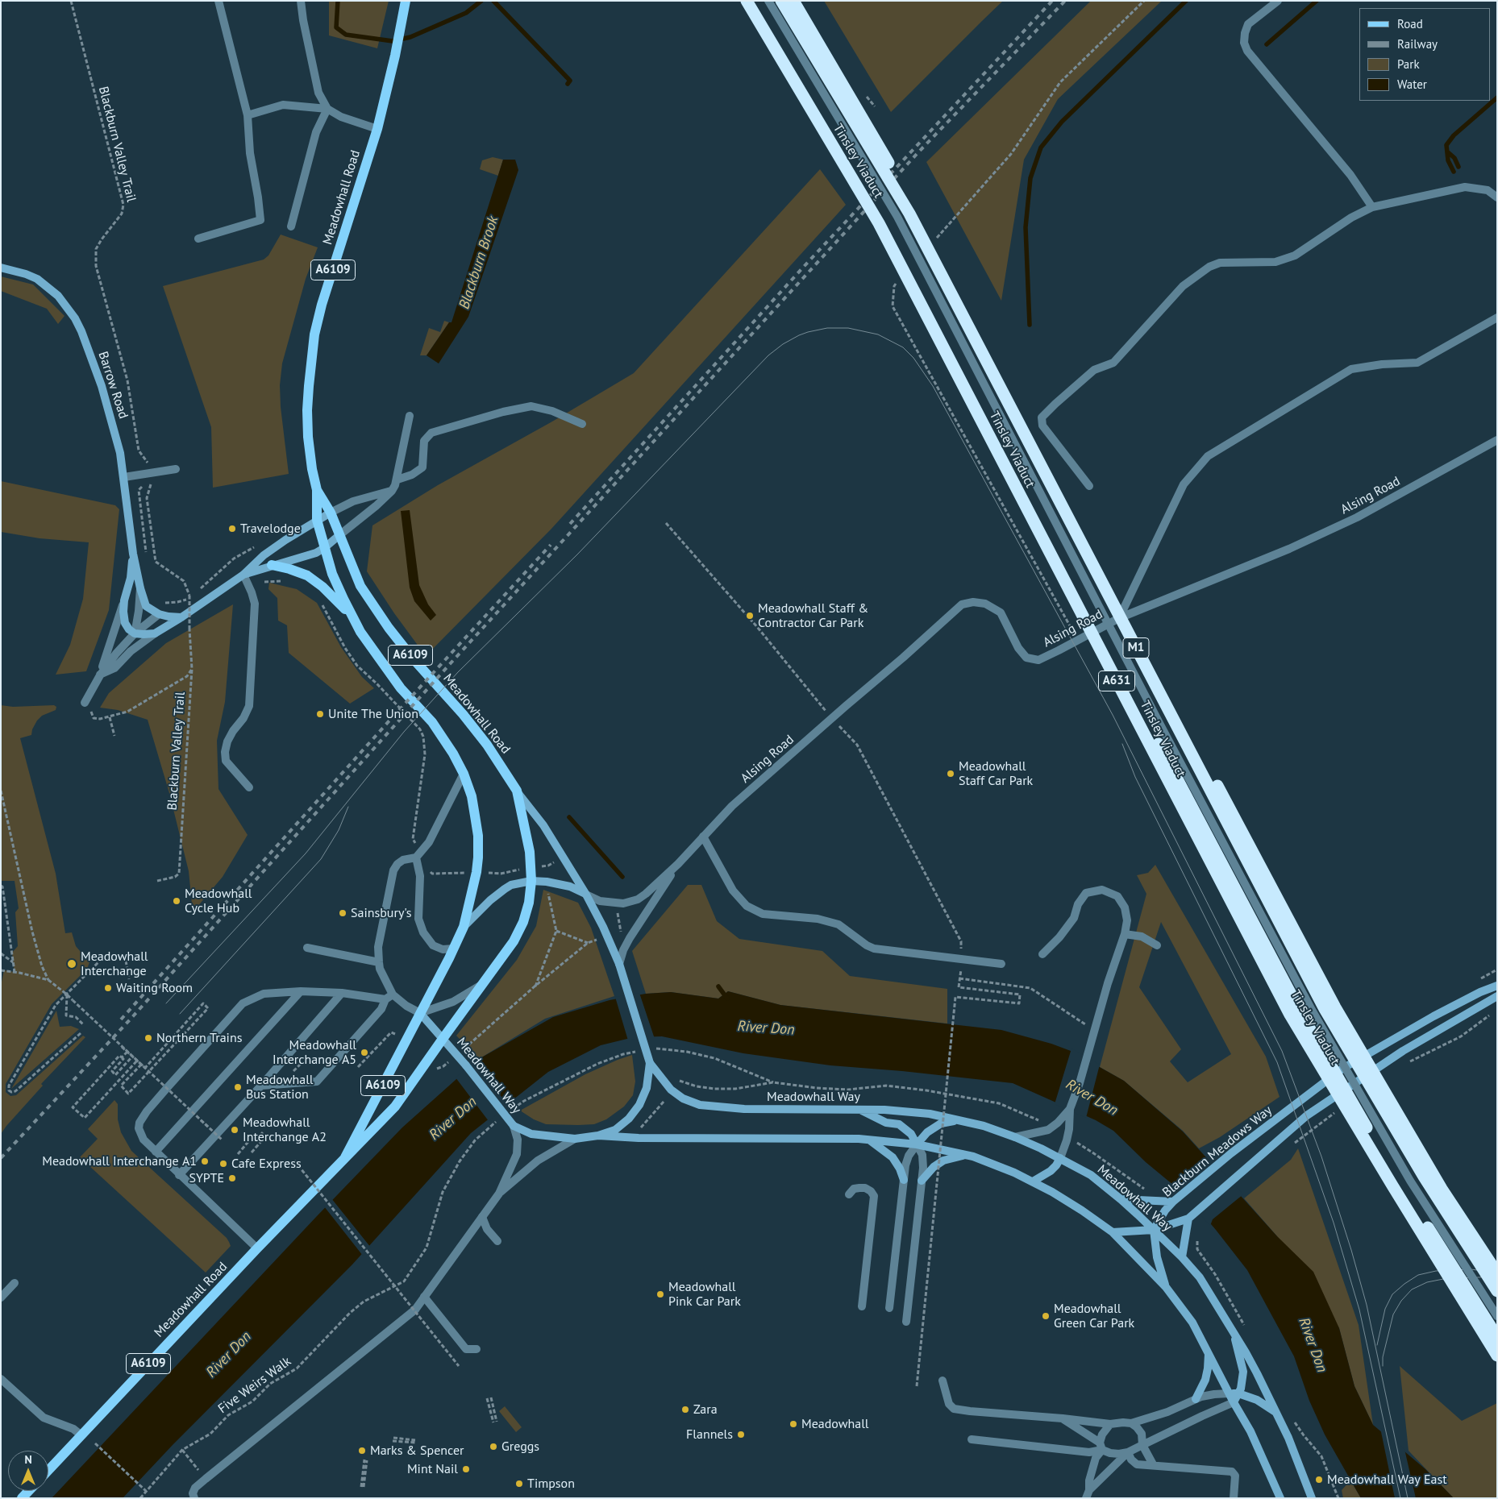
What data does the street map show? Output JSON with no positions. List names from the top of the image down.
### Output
{
  "streets": {
    "highway": ["Tinsley Viaduct", "M1", "A631"],
    "main road": ["Meadowhall Road", "A6109"],
    "street": [
      "Barrow Road",
      "Alsing Road",
      "Meadowhall Way",
      "Blackburn Meadows Way"
    ],
    "path": ["Blackburn Valley Trail", "Five Weirs Walk"]
  },
  "crossings": [
    ["Meadowhall Road", "Alsing Road"],
    ["Meadowhall Road", "Meadowhall Way"],
    ["Alsing Road", "Meadowhall Way"],
    ["Meadowhall Way", "Blackburn Meadows Way"]
  ],
  "water": ["Blackburn Brook", "River Don"],
  "places": [
    "Travelodge",
    "Meadowhall Staff & Contractor Car Park",
    "Unite The Union",
    "Meadowhall Staff Car Park",
    "Meadowhall Cycle Hub",
    "Sainsbury's",
    "Meadowhall Interchange",
    "Waiting Room",
    "Northern Trains",
    "Meadowhall Interchange A5",
    "Meadowhall Bus Station",
    "Meadowhall Interchange A2",
    "Meadowhall Interchange A1",
    "Cafe Express",
    "SYPTE",
    "Meadowhall Pink Car Park",
    "Meadowhall Green Car Park",
    "Zara",
    "Meadowhall",
    "Flannels",
    "Greggs",
    "Marks & Spencer",
    "Mint Nail",
    "Meadowhall Way East",
    "Timpson"
  ],
  "legend": [
    "Road",
    "Railway",
    "Park",
    "Water"
  ],
  "north": "top"
}
